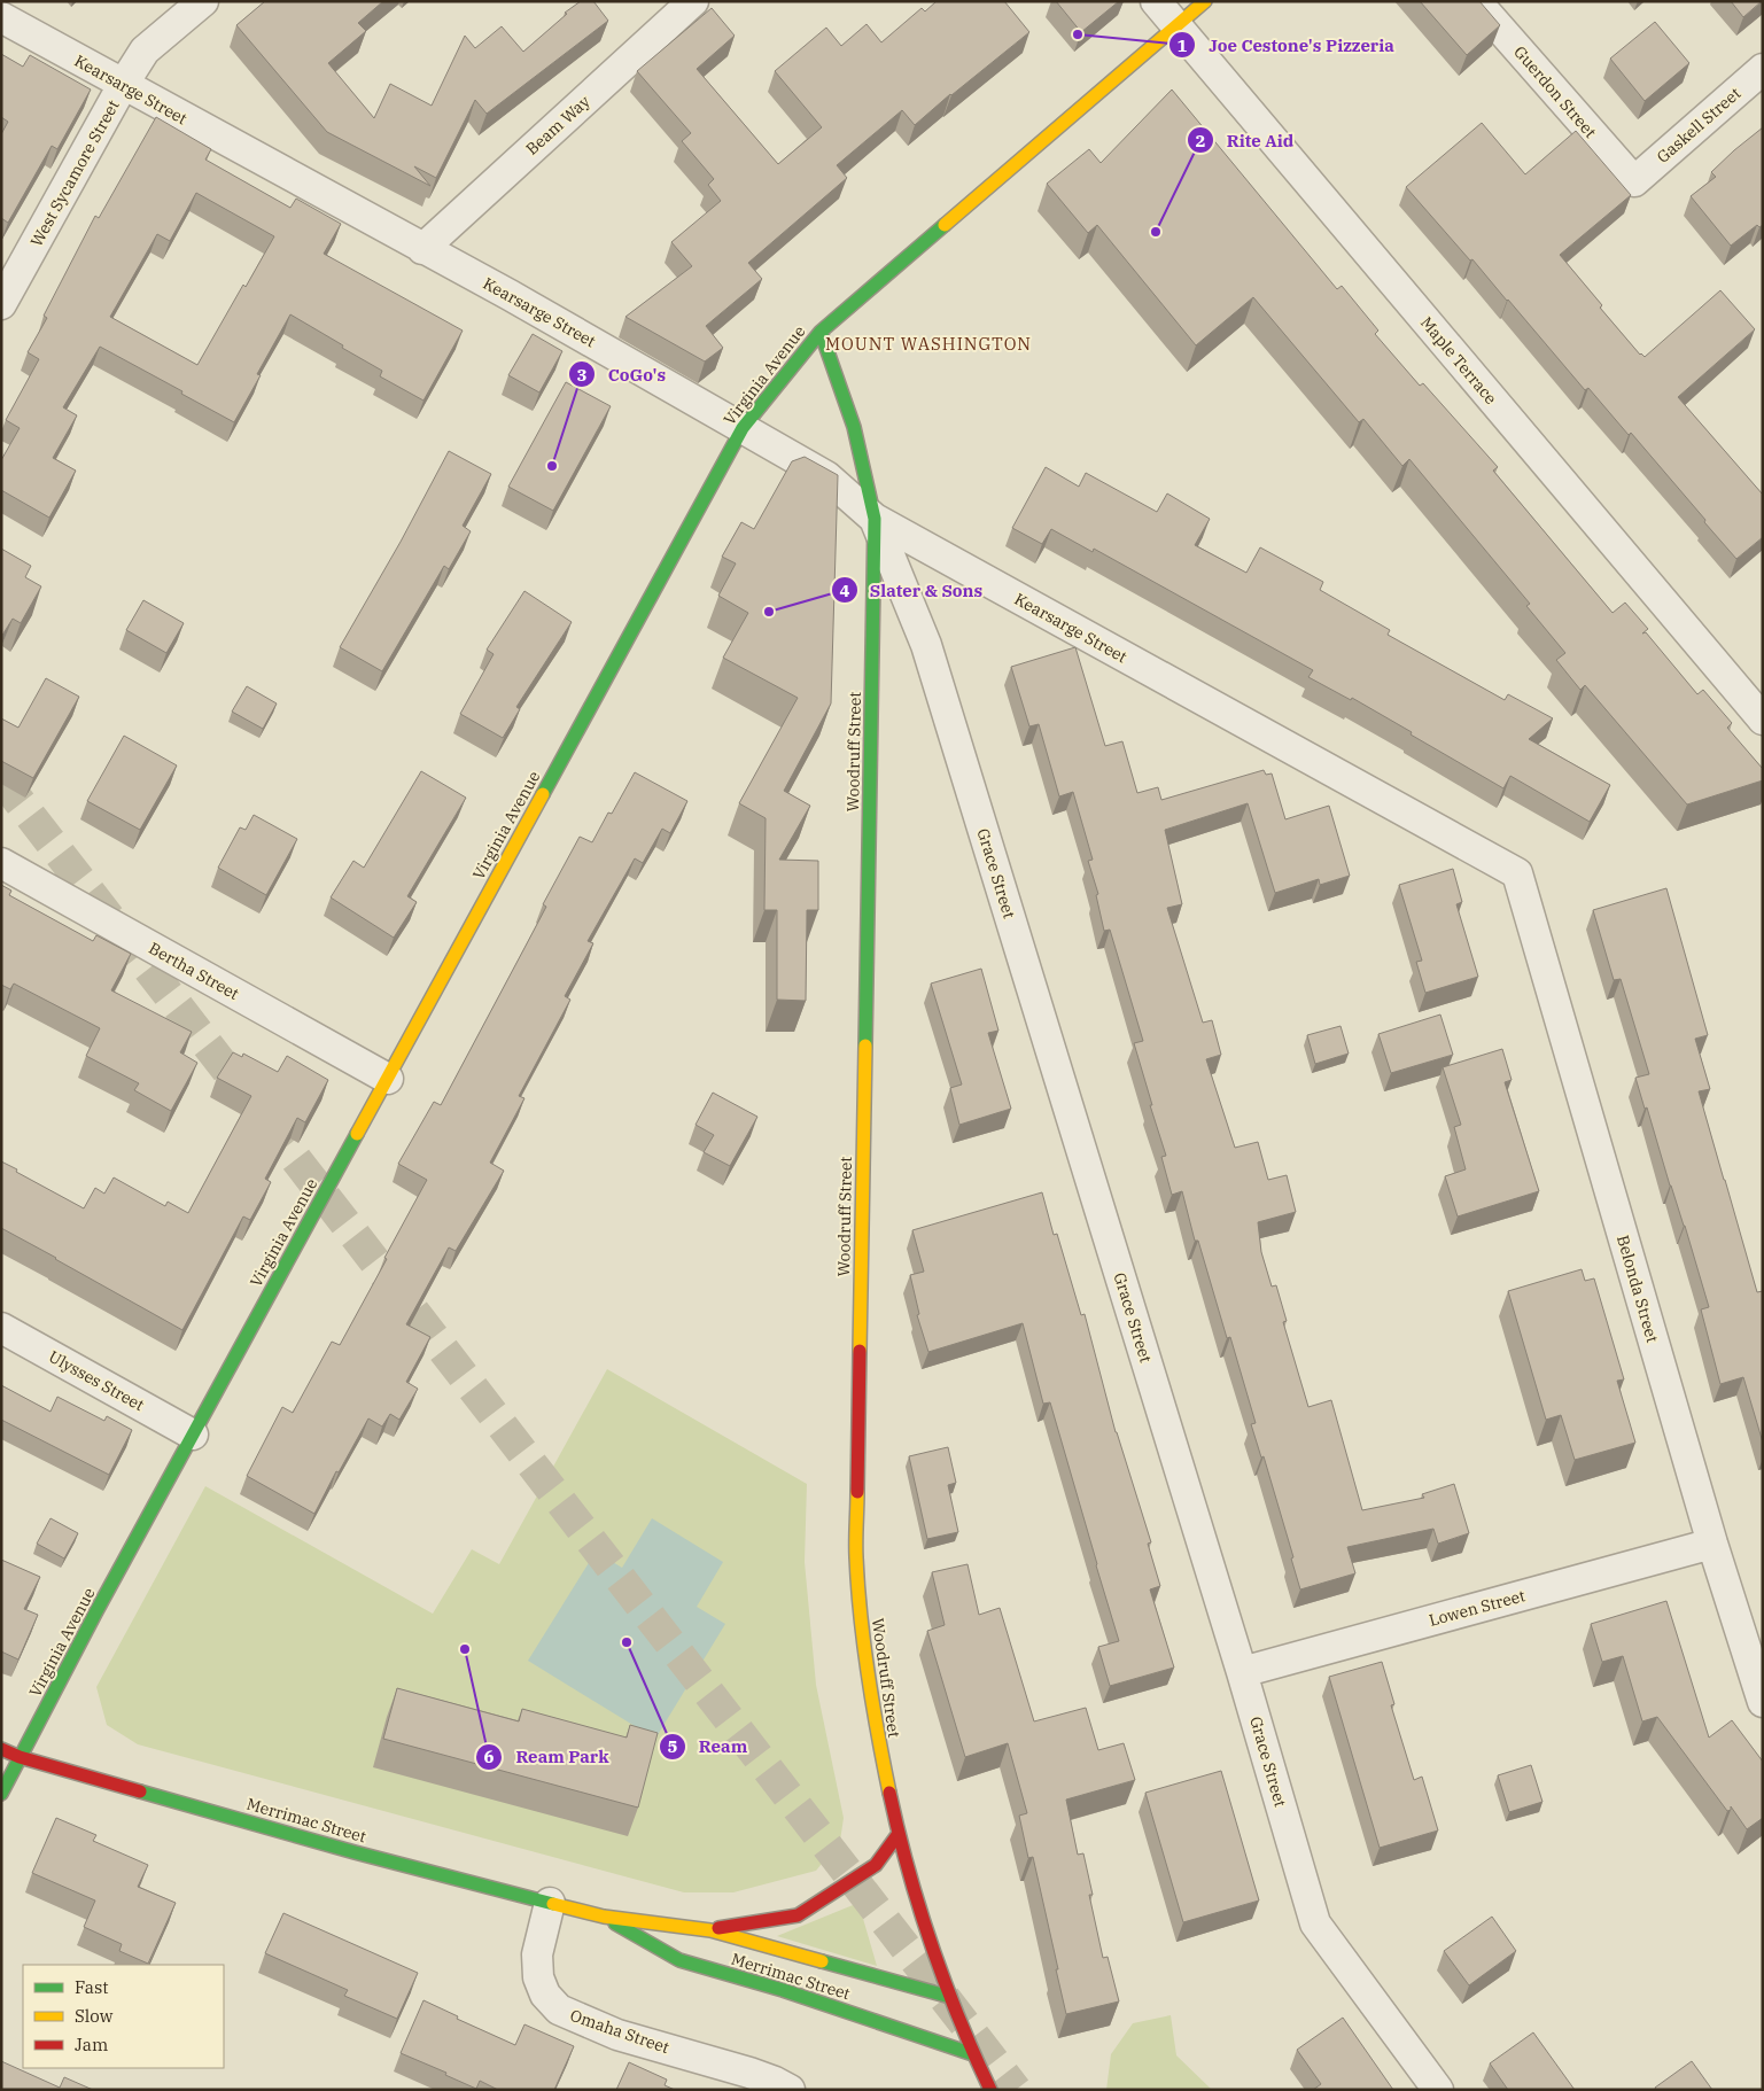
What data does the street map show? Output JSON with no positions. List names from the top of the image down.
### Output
{
  "streets": {
    "street": [
      "Kearsarge Street",
      "Guerdon Street",
      "Beam Way",
      "Gaskell Street",
      "West Sycamore Street",
      "Maple Terrace",
      "Virginia Avenue",
      "Woodruff Street",
      "Grace Street",
      "Bertha Street",
      "Belonda Street",
      "Ulysses Street",
      "Lowen Street",
      "Merrimac Street",
      "Omaha Street"
    ]
  },
  "crossings": [
    ["Kearsarge Street", "Beam Way"],
    ["Kearsarge Street", "West Sycamore Street"],
    ["Kearsarge Street", "Virginia Avenue"],
    ["Kearsarge Street", "Woodruff Street"],
    ["Kearsarge Street", "Grace Street"],
    ["Kearsarge Street", "Belonda Street"],
    ["Guerdon Street", "Gaskell Street"],
    ["Maple Terrace", "Virginia Avenue"],
    ["Virginia Avenue", "Woodruff Street"],
    ["Virginia Avenue", "Bertha Street"],
    ["Virginia Avenue", "Ulysses Street"],
    ["Virginia Avenue", "Merrimac Street"],
    ["Woodruff Street", "Grace Street"],
    ["Woodruff Street", "Merrimac Street"],
    ["Grace Street", "Lowen Street"],
    ["Belonda Street", "Lowen Street"],
    ["Merrimac Street", "Omaha Street"]
  ],
  "districts": ["MOUNT WASHINGTON"],
  "places": [
    "Joe Cestone's Pizzeria",
    "Rite Aid",
    "CoGo's",
    "Slater & Sons",
    "Ream",
    "Ream Park"
  ],
  "legend": ["Fast", "Slow", "Jam"]
}
